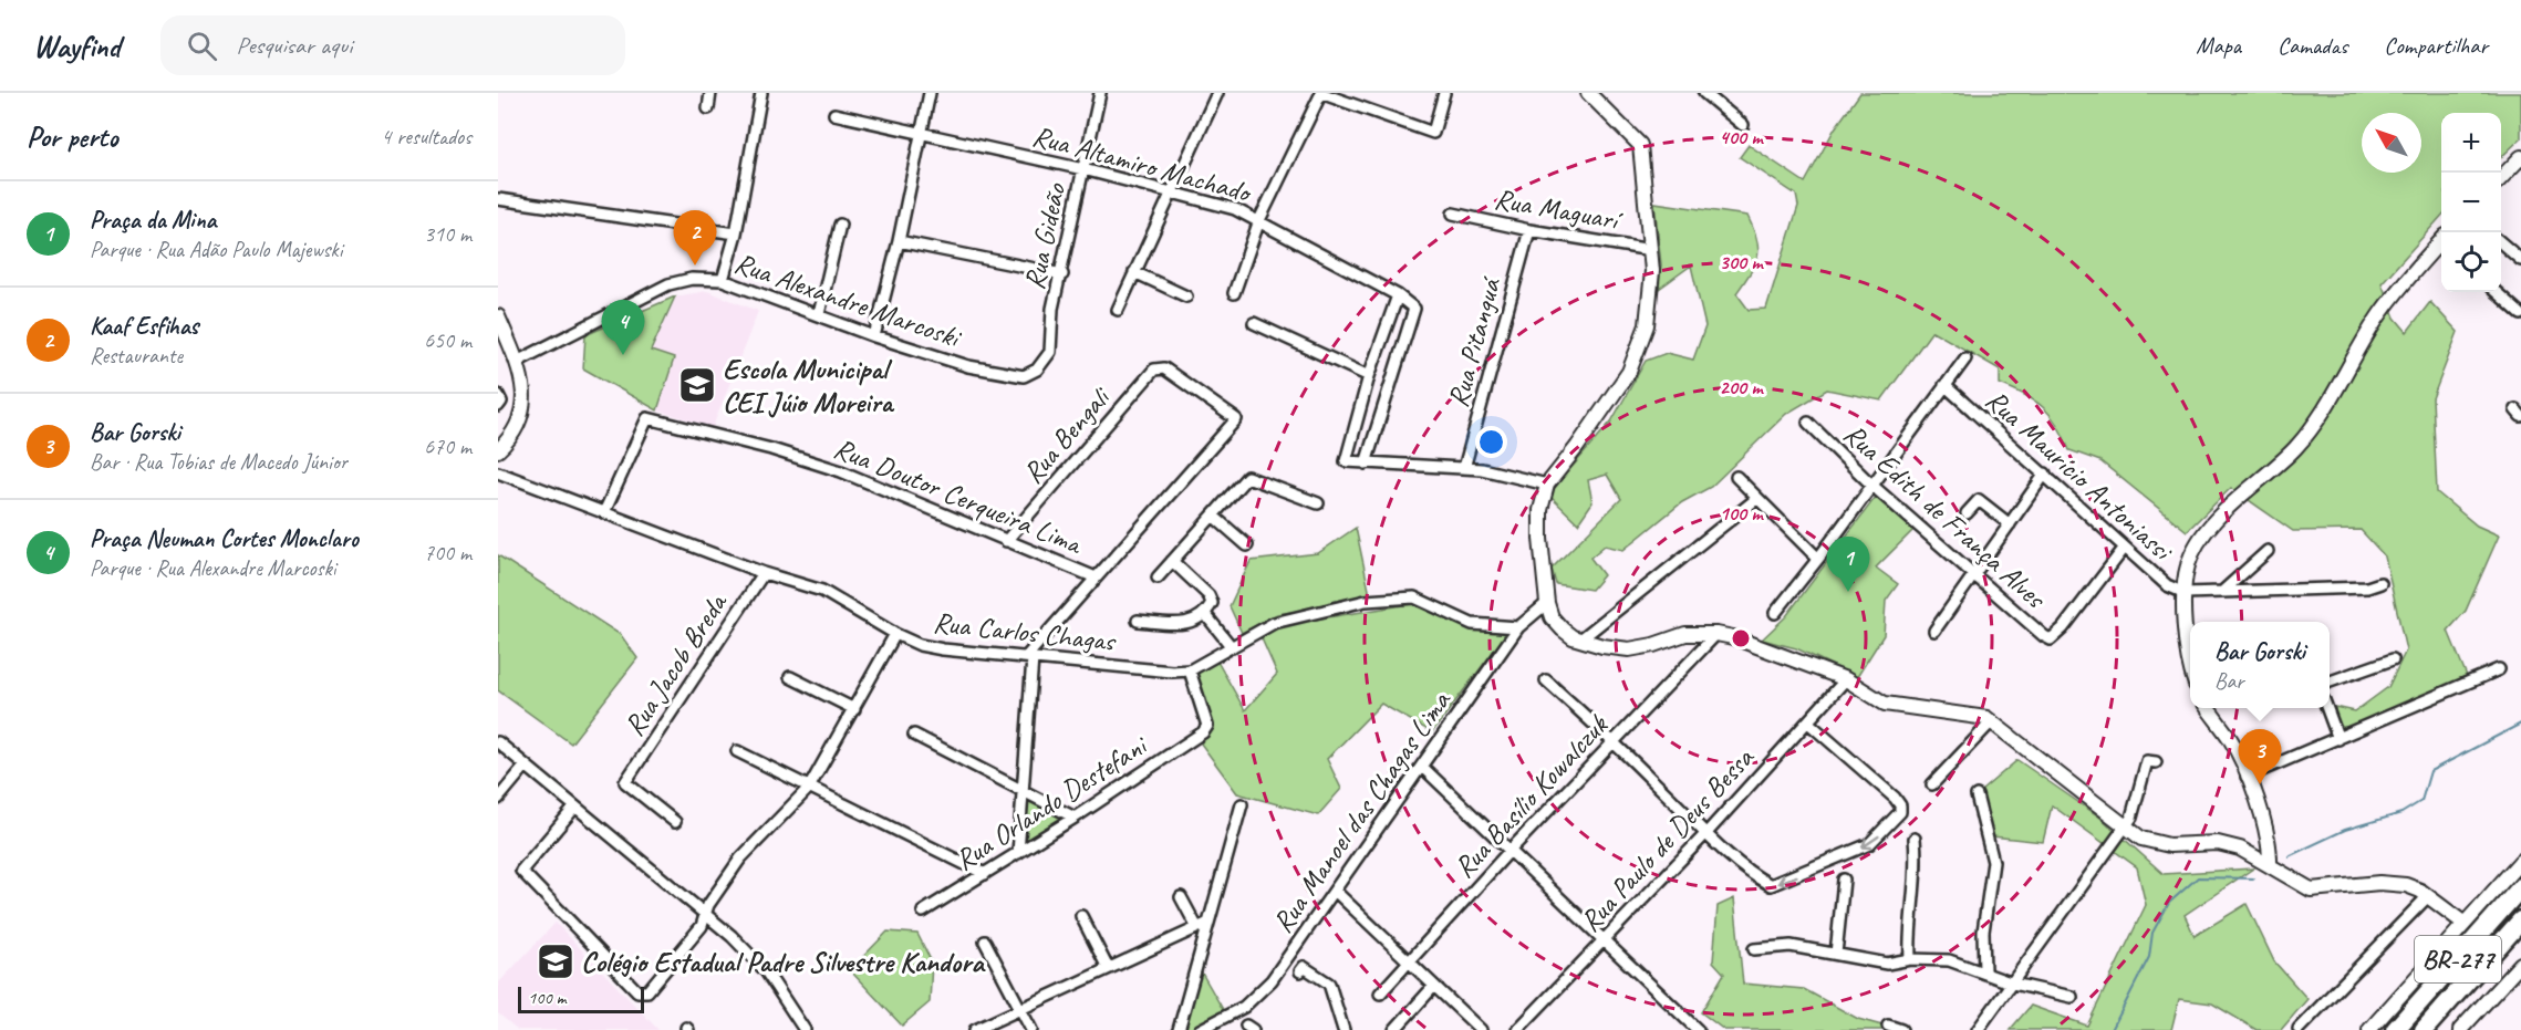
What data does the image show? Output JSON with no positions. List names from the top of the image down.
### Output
{
  "streets": {
    "highway": ["BR-277"],
    "street": [
      "Rua Altamiro Machado",
      "Rua Maguarí",
      "Rua Gideão",
      "Rua Alexandre Marcoski",
      "Rua Pitanguá",
      "Rua Bengali",
      "Rua Maurício Antoniassi",
      "Rua Doutor Cerqueira Lima",
      "Rua Edith de França Alves",
      "Rua Carlos Chagas",
      "Rua Jacob Breda",
      "Rua Basílio Kowalczuk",
      "Rua Orlando Destefani",
      "Rua Manoel das Chagas Lima",
      "Rua Paulo de Deus Bessa"
    ]
  },
  "crossings": [
    ["Rua Altamiro Machado", "Rua Gideão"],
    ["Rua Maguarí", "Rua Pitanguá"],
    ["Rua Gideão", "Rua Alexandre Marcoski"],
    ["Rua Bengali", "Rua Doutor Cerqueira Lima"],
    ["Rua Maurício Antoniassi", "Rua Edith de França Alves"],
    ["Rua Doutor Cerqueira Lima", "Rua Carlos Chagas"],
    ["Rua Carlos Chagas", "Rua Jacob Breda"],
    ["Rua Carlos Chagas", "Rua Orlando Destefani"],
    ["Rua Carlos Chagas", "Rua Manoel das Chagas Lima"]
  ],
  "places": {
    "school or university": ["Escola Municipal CEI Júio Moreira", "Colégio Estadual Padre Silvestre Kandora"]
  },
  "scale_bar": "100 m",
  "north": "top left",
  "page": {
    "header": "Wayfind",
    "search": "Pesquisar aqui",
    "nav": ["Mapa", "Camadas", "Compartilhar"],
    "heading": ["Por perto", "4 resultados"],
    "map_buttons": ["+", "−"],
    "list": [
      {
        "mark": "1",
        "name": "Praça da Mina",
        "note": "Parque · Rua Adão Paulo Majewski",
        "value": "310 m"
      },
      {
        "mark": "2",
        "name": "Kaaf Esfihas",
        "note": "Restaurante",
        "value": "650 m"
      },
      {
        "mark": "3",
        "name": "Bar Gorski",
        "note": "Bar · Rua Tobias de Macedo Júnior",
        "value": "670 m"
      },
      {
        "mark": "4",
        "name": "Praça Neuman Cortes Monclaro",
        "note": "Parque · Rua Alexandre Marcoski",
        "value": "700 m"
      }
    ],
    "pins": [
      "2",
      "4",
      "1",
      "3"
    ],
    "popup": ["Bar Gorski", "Bar"],
    "scale": "100 m"
  },
  "rings": [
    "400 m",
    "300 m",
    "200 m",
    "100 m"
  ]
}
